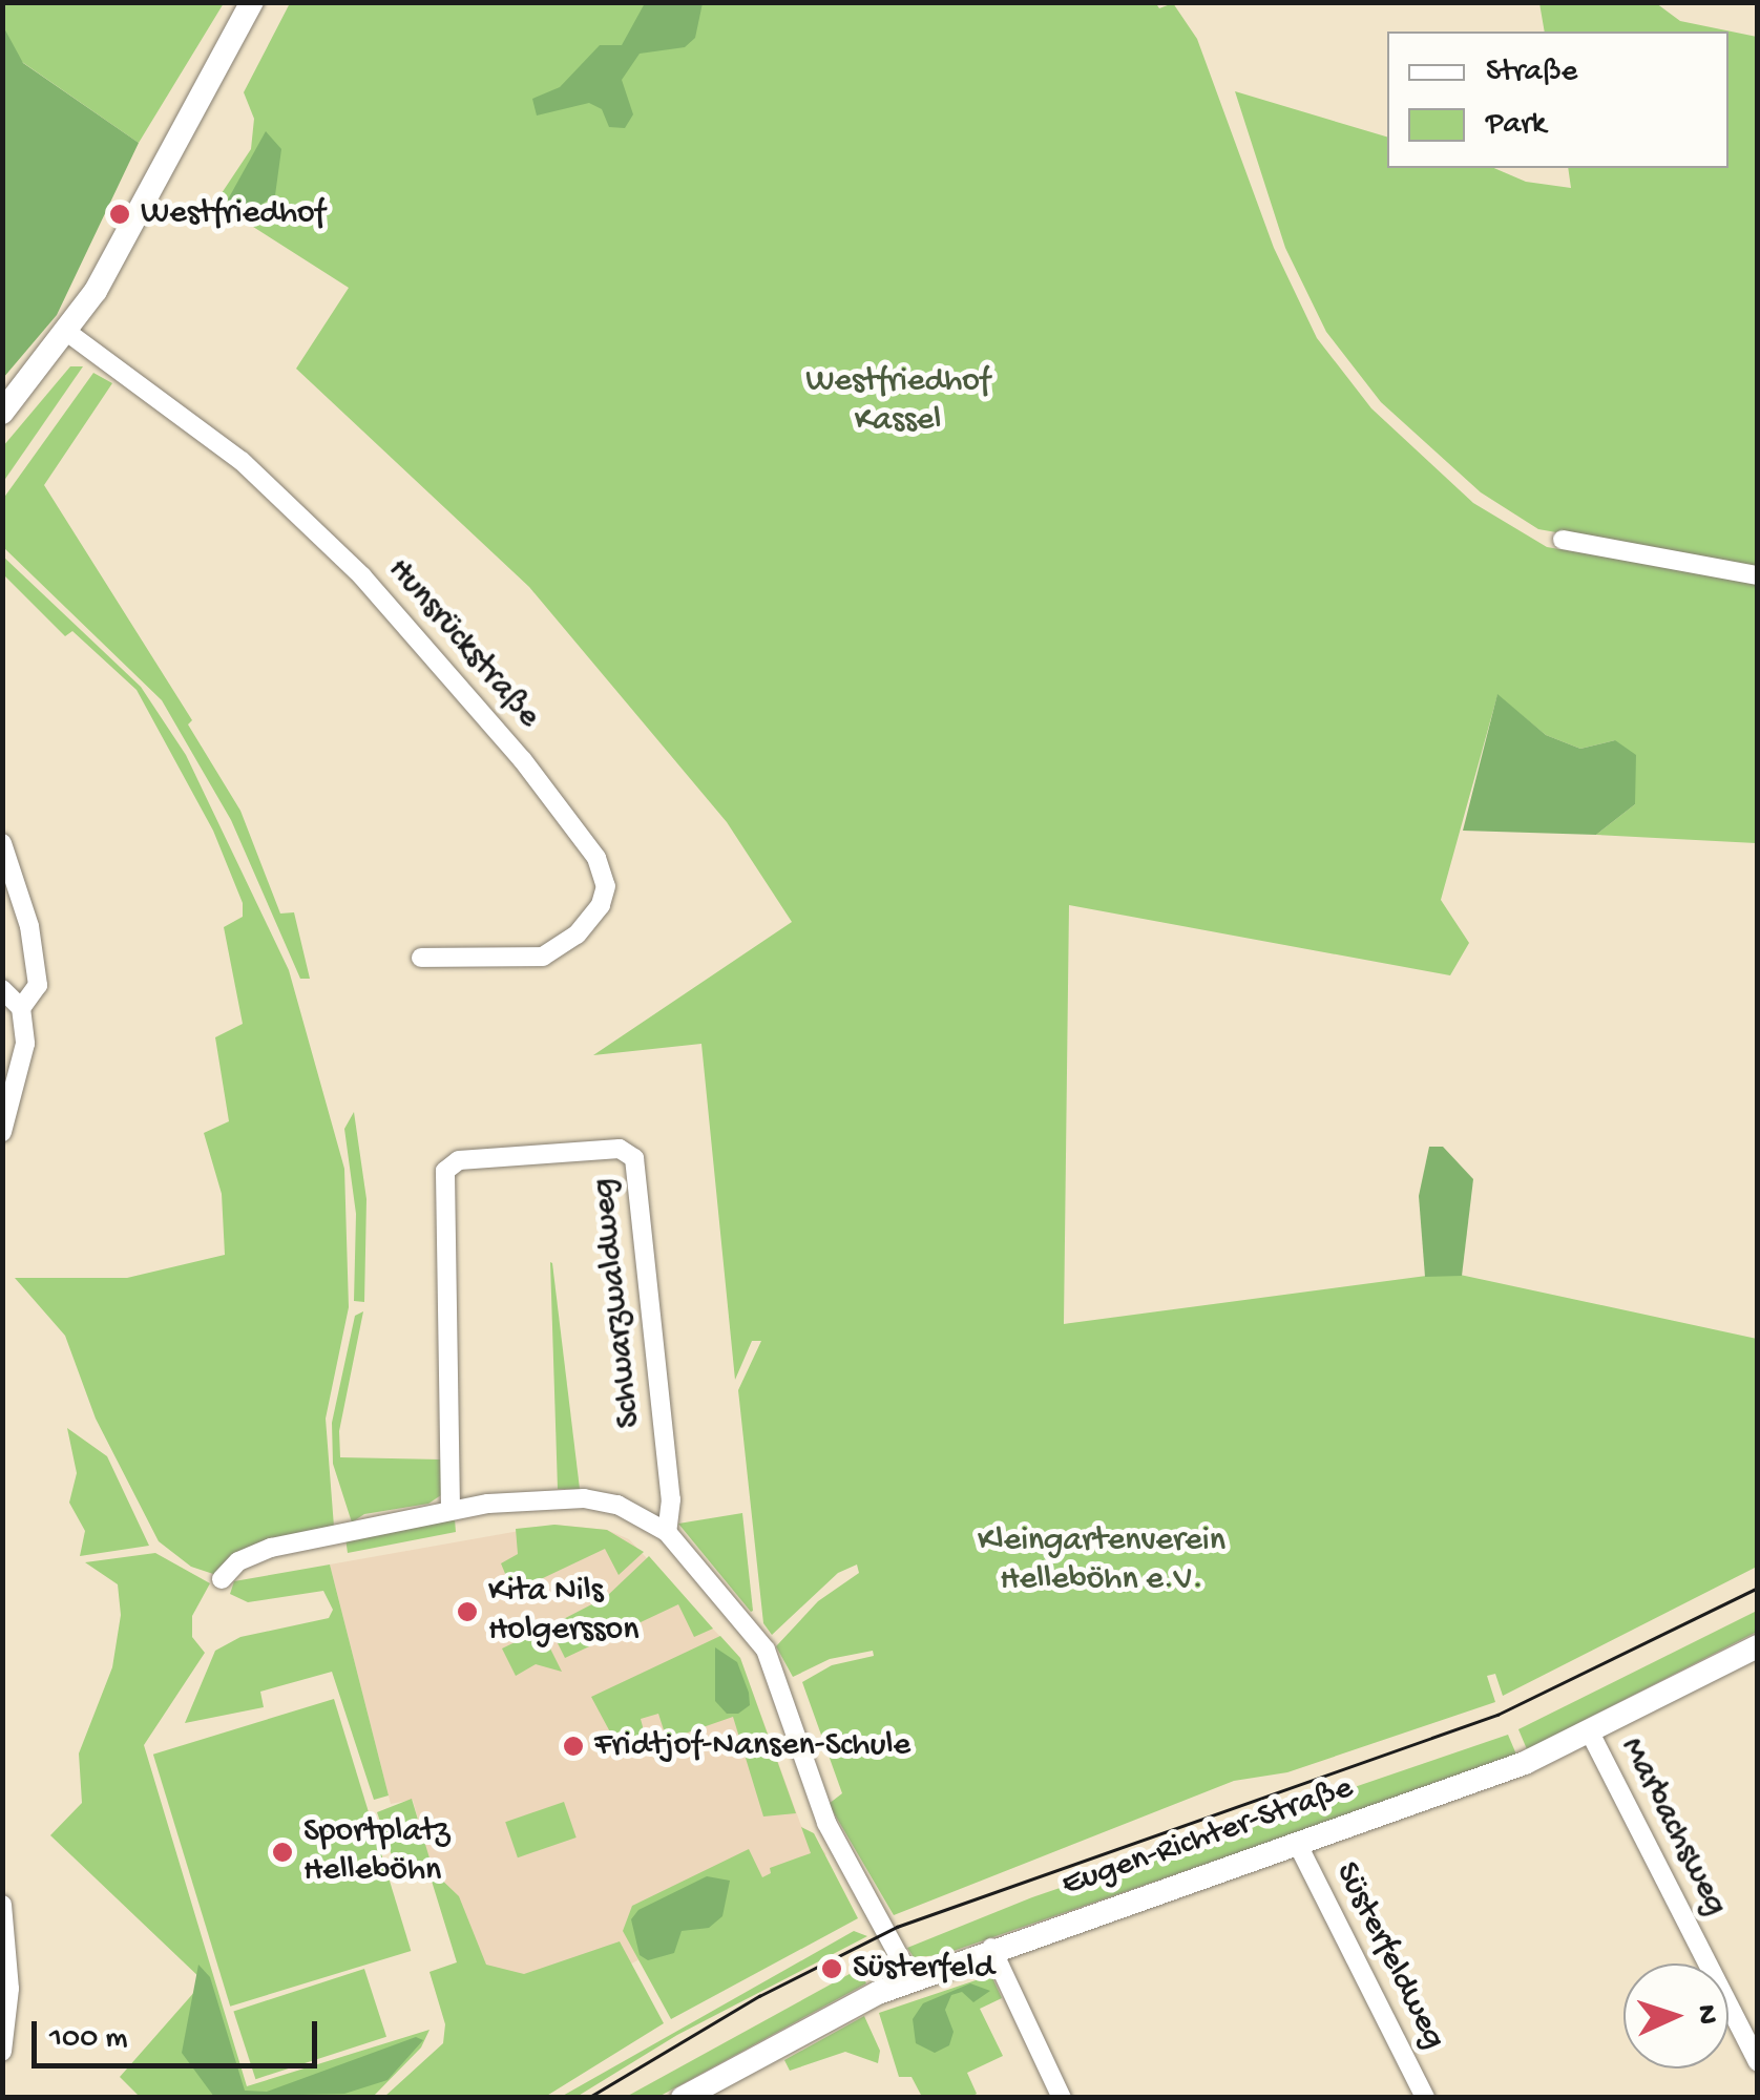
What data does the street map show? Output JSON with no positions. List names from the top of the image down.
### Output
{
  "streets": {
    "main road": ["Eugen-Richter-Straße"],
    "street": [
      "Hunsrückstraße",
      "Schwarzwaldweg",
      "Marbachsweg",
      "Süsterfeldweg"
    ]
  },
  "crossings": [
    ["Marbachsweg", "Eugen-Richter-Straße"],
    ["Eugen-Richter-Straße", "Süsterfeldweg"]
  ],
  "parks": ["Westfriedhof Kassel", "Kleingartenverein Helleböhn e.V."],
  "places": [
    "Westfriedhof",
    "Kita Nils Holgersson",
    "Fridtjof-Nansen-Schule",
    "Sportplatz Helleböhn",
    "Süsterfeld"
  ],
  "legend": ["Straße", "Park"],
  "scale_bar": "100 m",
  "north": "right"
}
